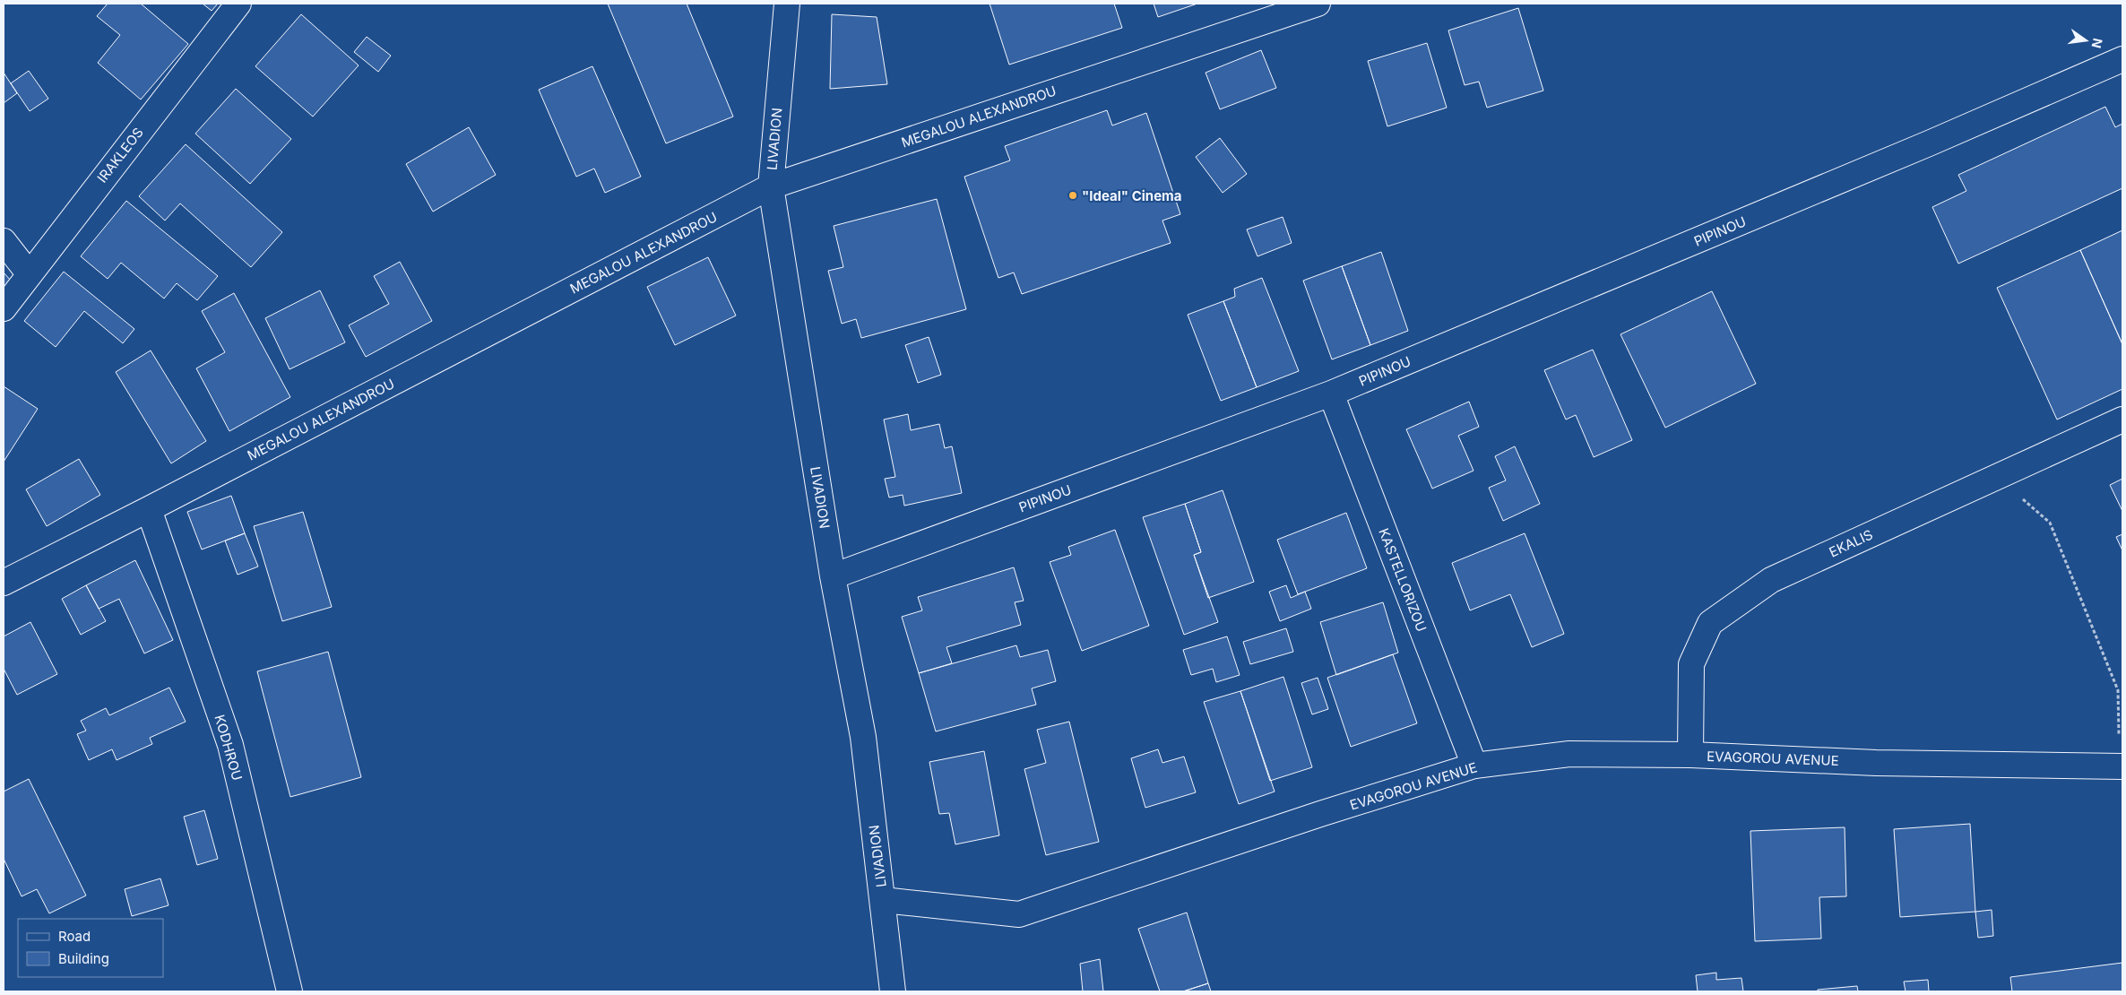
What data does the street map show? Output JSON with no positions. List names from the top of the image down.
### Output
{
  "streets": {
    "street": [
      "MEGALOU ALEXANDROU",
      "LIVADION",
      "IRAKLEOS",
      "PIPINOU",
      "EKALIS",
      "KASTELLORIZOU",
      "KODHROU",
      "EVAGOROU AVENUE"
    ]
  },
  "crossings": [
    ["MEGALOU ALEXANDROU", "LIVADION"],
    ["MEGALOU ALEXANDROU", "KODHROU"],
    ["LIVADION", "PIPINOU"],
    ["LIVADION", "EVAGOROU AVENUE"],
    ["PIPINOU", "KASTELLORIZOU"],
    ["EKALIS", "EVAGOROU AVENUE"],
    ["KASTELLORIZOU", "EVAGOROU AVENUE"]
  ],
  "places": ["\"Ideal\" Cinema"],
  "legend": ["Road", "Building"],
  "north": "right"
}
